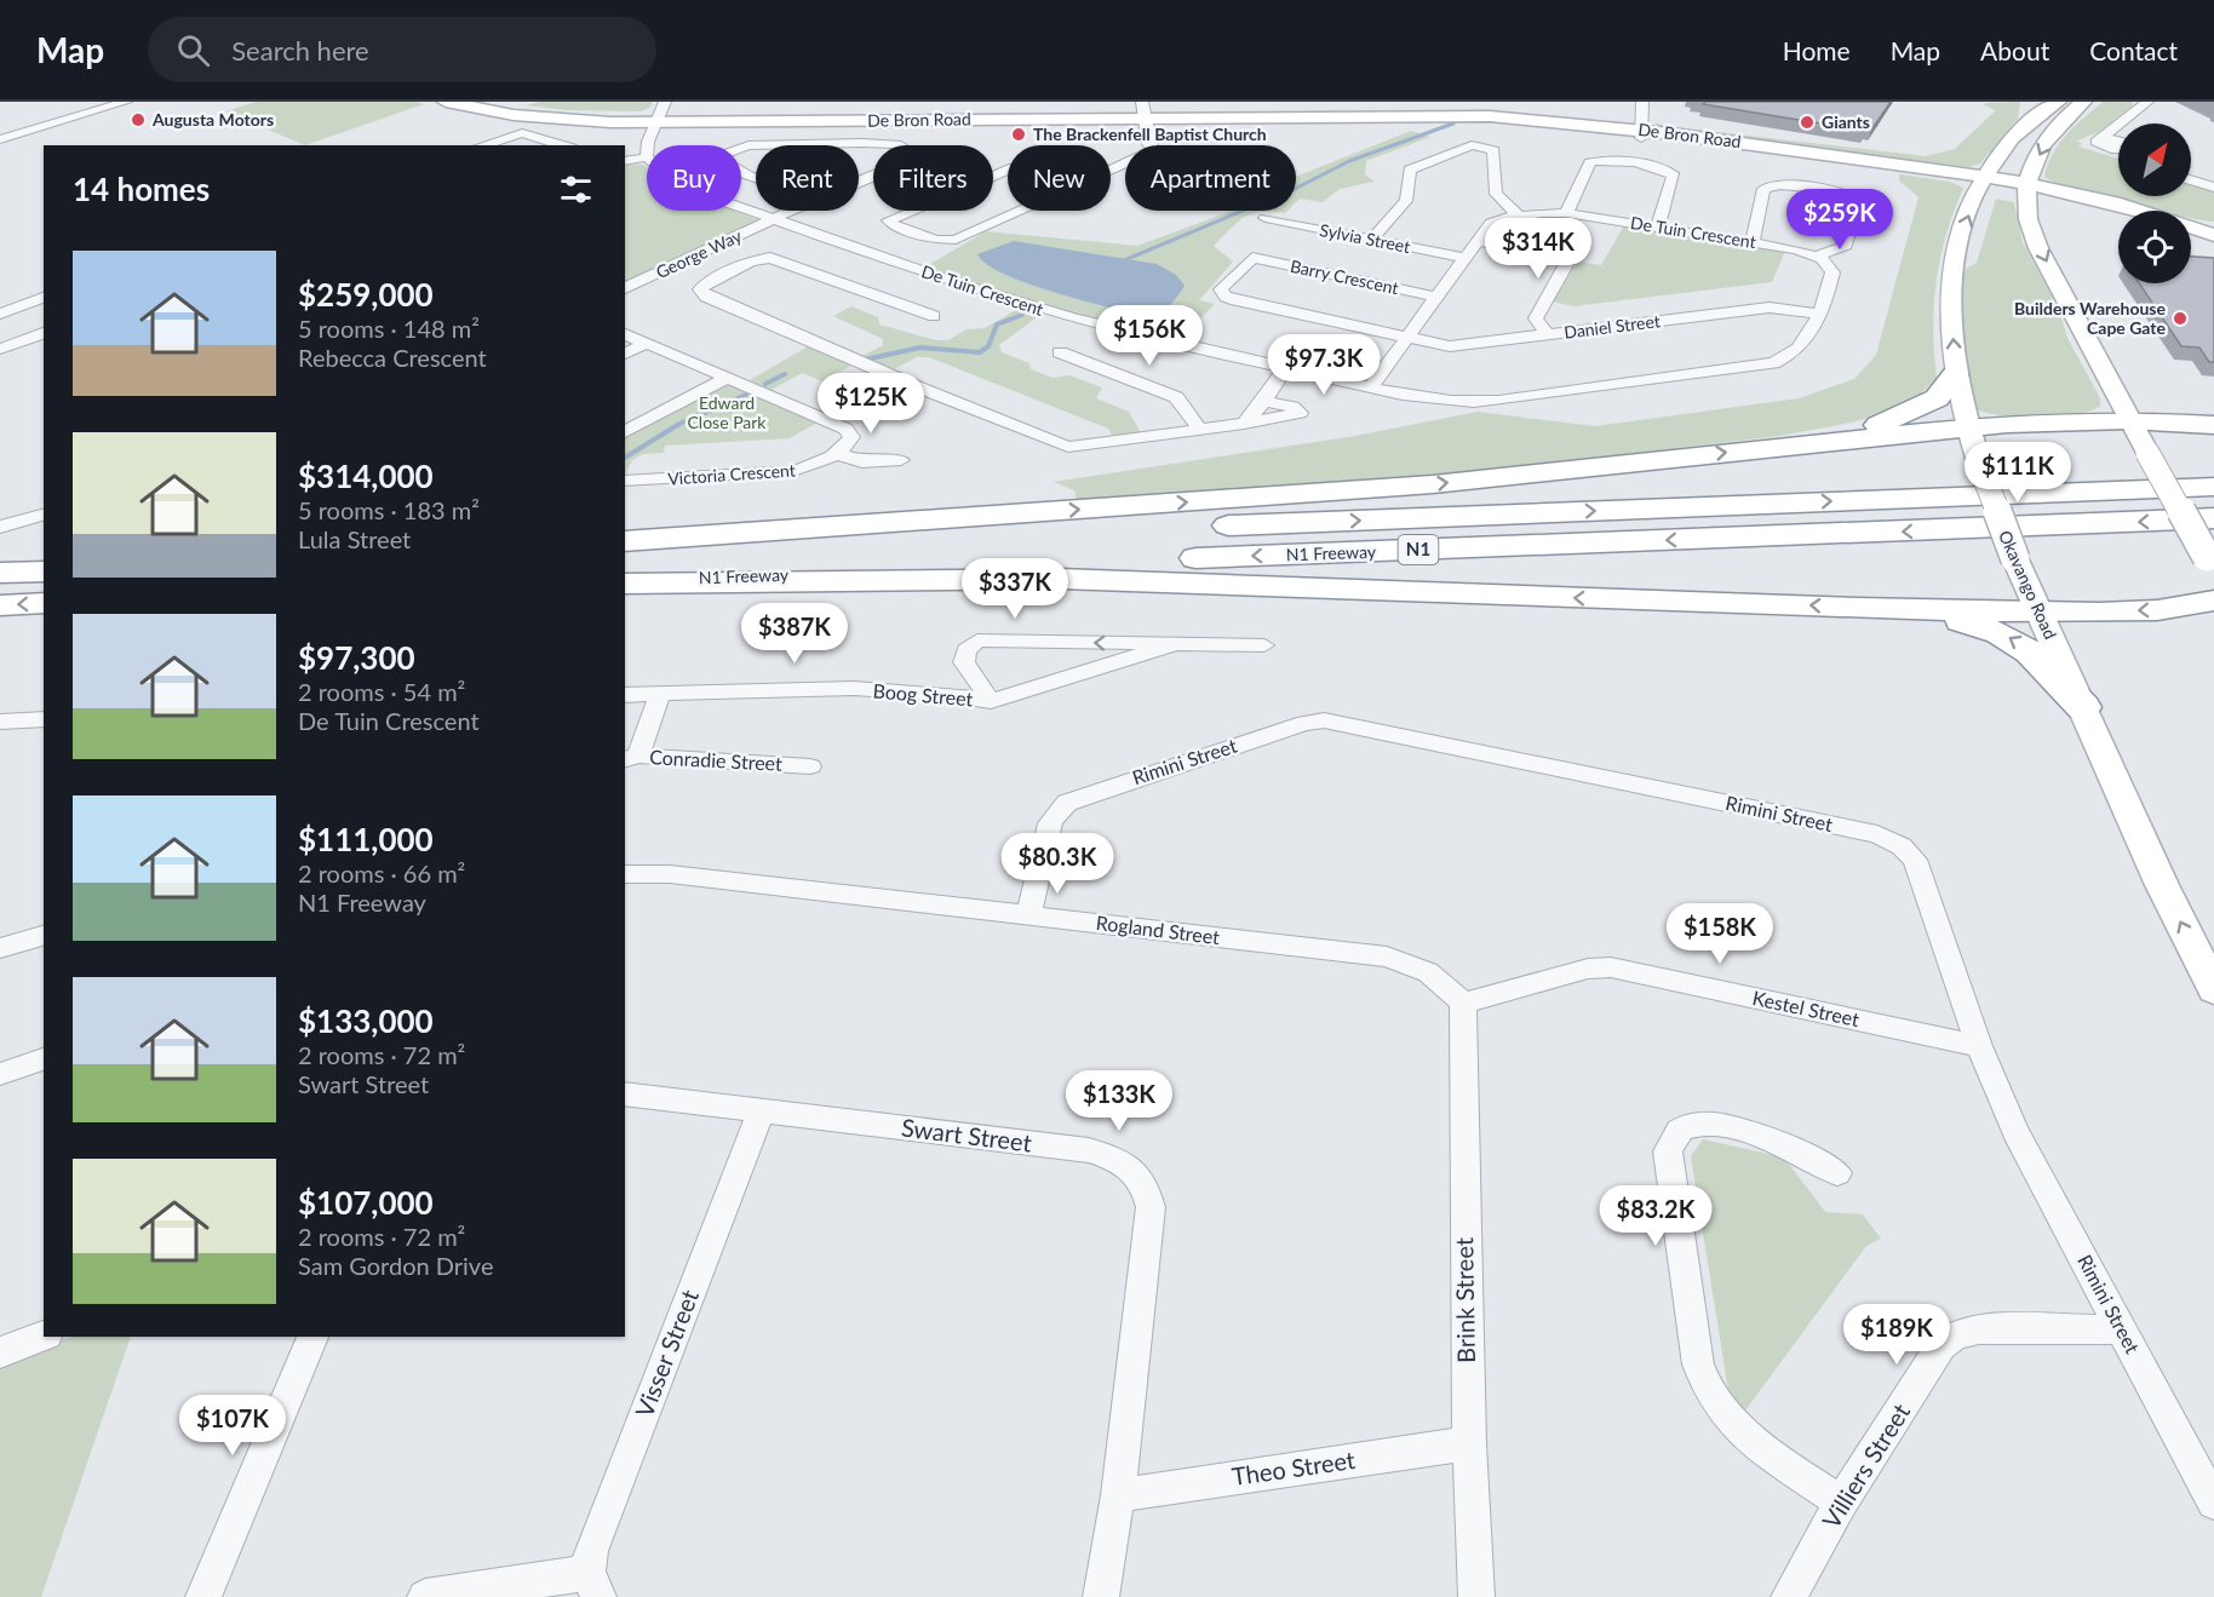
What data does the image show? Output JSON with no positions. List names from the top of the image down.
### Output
{
  "streets": {
    "highway": ["N1", "N1 Freeway"],
    "main road": ["De Bron Road", "Okavango Road"],
    "street": [
      "De Tuin Crescent",
      "Sylvia Street",
      "George Way",
      "Barry Crescent",
      "Daniel Street",
      "Victoria Crescent",
      "Boog Street",
      "Conradie Street",
      "Rimini Street",
      "Rogland Street",
      "Kestel Street",
      "Swart Street",
      "Brink Street",
      "Visser Street",
      "Villiers Street",
      "Theo Street"
    ]
  },
  "crossings": [
    ["De Bron Road", "Okavango Road"],
    ["De Tuin Crescent", "Sylvia Street"],
    ["De Tuin Crescent", "George Way"],
    ["De Tuin Crescent", "Barry Crescent"],
    ["De Tuin Crescent", "Daniel Street"],
    ["Barry Crescent", "Daniel Street"],
    ["Rimini Street", "Rogland Street"],
    ["Rimini Street", "Kestel Street"],
    ["Rimini Street", "Villiers Street"],
    ["Rogland Street", "Kestel Street"],
    ["Rogland Street", "Brink Street"],
    ["Kestel Street", "Brink Street"],
    ["Swart Street", "Visser Street"],
    ["Swart Street", "Theo Street"],
    ["Brink Street", "Theo Street"]
  ],
  "parks": ["Edward Close Park"],
  "places": [
    "Augusta Motors",
    "Giants",
    "The Brackenfell Baptist Church",
    "Builders Warehouse Cape Gate"
  ],
  "north": "top right",
  "page": {
    "header": "Map",
    "search": "Search here",
    "nav": [
      "Home",
      "Map",
      "About",
      "Contact"
    ],
    "chip": [
      "Buy",
      "Rent",
      "Filters",
      "New",
      "Apartment"
    ],
    "heading": "14 homes",
    "price": [
      "$259K",
      "$314K",
      "$156K",
      "$97.3K",
      "$125K",
      "$111K",
      "$337K",
      "$387K",
      "$80.3K",
      "$158K",
      "$133K",
      "$83.2K",
      "$189K",
      "$107K"
    ],
    "list": [
      {
        "name": "$259,000",
        "note": "5 rooms · 148 m² · Rebecca Crescent"
      },
      {
        "name": "$314,000",
        "note": "5 rooms · 183 m² · Lula Street"
      },
      {
        "name": "$97,300",
        "note": "2 rooms · 54 m² · De Tuin Crescent"
      },
      {
        "name": "$111,000",
        "note": "2 rooms · 66 m² · N1 Freeway"
      },
      {
        "name": "$133,000",
        "note": "2 rooms · 72 m² · Swart Street"
      },
      {
        "name": "$107,000",
        "note": "2 rooms · 72 m² · Sam Gordon Drive"
      }
    ]
  }
}
